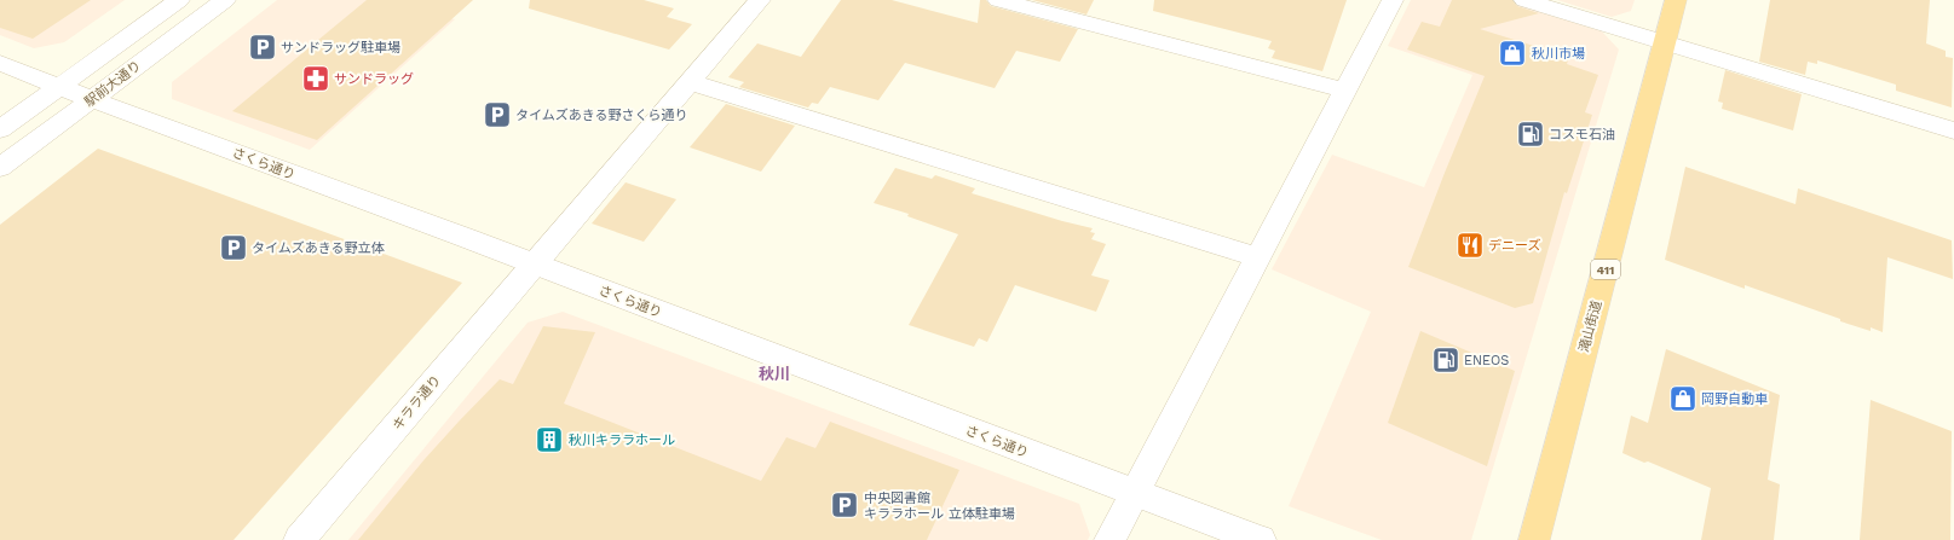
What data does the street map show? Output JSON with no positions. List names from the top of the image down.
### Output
{
  "streets": {
    "highway": ["411", "滝山街道"],
    "street": ["駅前大通り", "さくら通り", "キララ通り"]
  },
  "crossings": [
    ["駅前大通り", "さくら通り"],
    ["さくら通り", "キララ通り"]
  ],
  "districts": ["秋川"],
  "places": {
    "parking": [
      "サンドラッグ駐車場",
      "タイムズあきる野さくら通り",
      "タイムズあきる野立体",
      "中央図書館 キララホール 立体駐車場"
    ],
    "shop": ["秋川市場", "岡野自動車"],
    "pharmacy": ["サンドラッグ"],
    "fuel station": ["コスモ石油", "ENEOS"],
    "restaurant": ["デニーズ"],
    "building": ["秋川キララホール"]
  }
}
